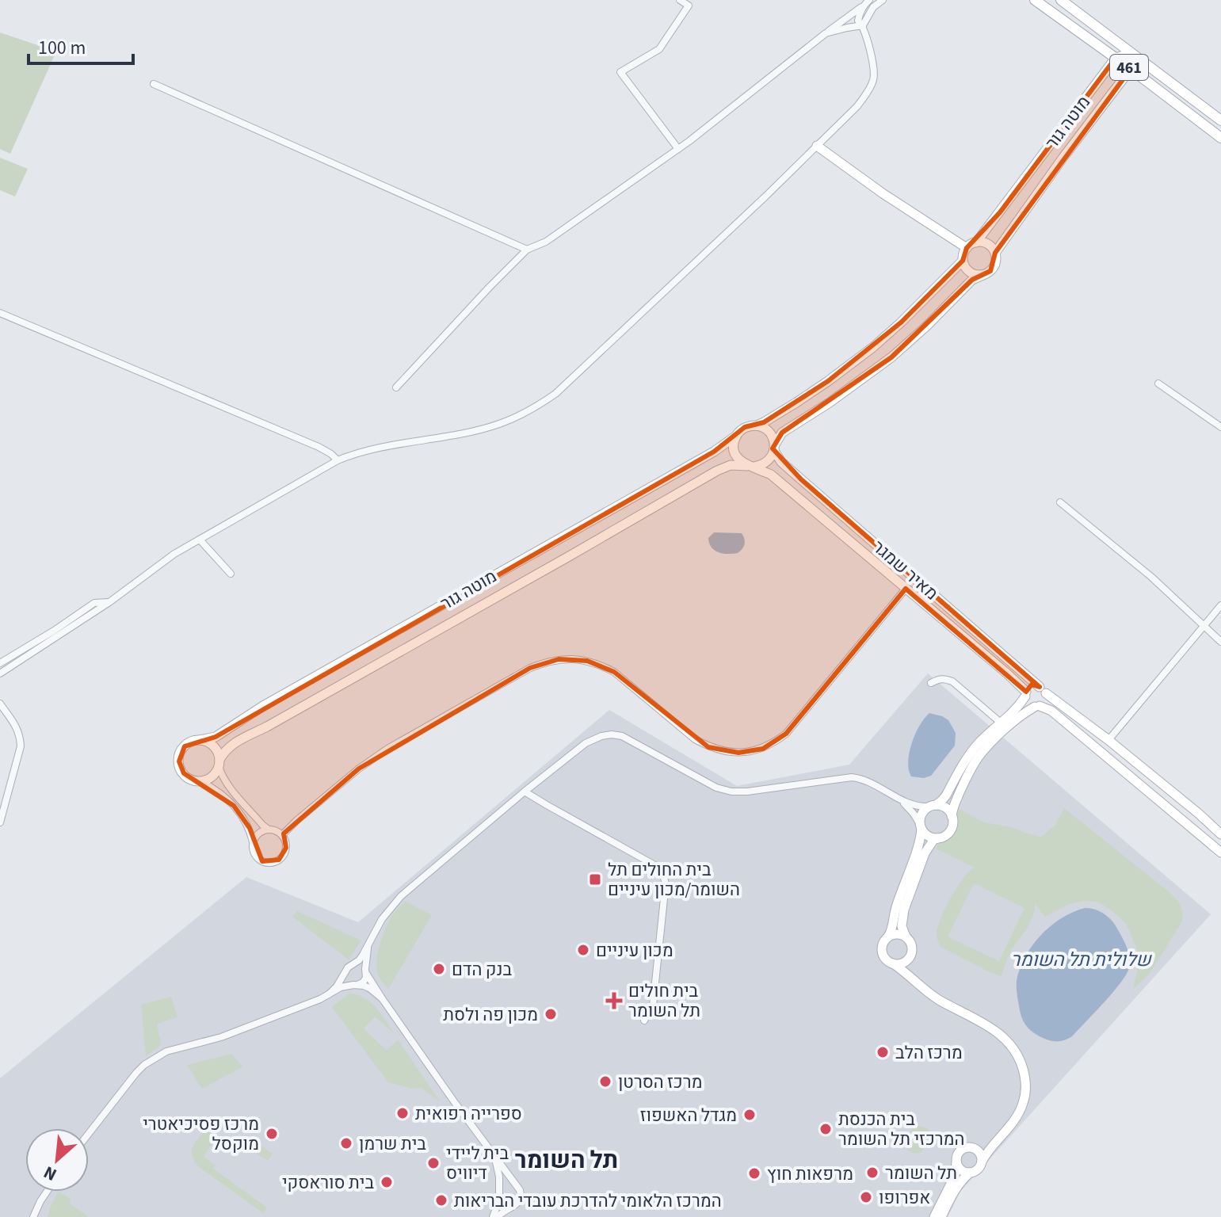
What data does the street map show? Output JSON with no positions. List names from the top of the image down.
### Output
{
  "streets": {
    "main road": ["461"],
    "street": ["מוטה גור", "מאיר שמגר"]
  },
  "crossings": [
    ["461", "מוטה גור"],
    ["מוטה גור", "מאיר שמגר"]
  ],
  "districts": ["תל השומר"],
  "water": ["שלולית תל השומר"],
  "places": {
    "transit": ["בית החולים תל השומר/מכון עיניים"],
    "other": [
      "מכון עיניים",
      "בנק הדם",
      "מכון פה ולסת",
      "מרכז הלב",
      "מרכז הסרטן",
      "ספרייה רפואית",
      "מגדל האשפוז",
      "בית הכנסת המרכזי תל השומר",
      "מרכז פסיכיאטרי מוקסל",
      "בית שרמן",
      "בית ליידי דיוויס",
      "תל השומר",
      "מרפאות חוץ",
      "בית סוראסקי",
      "אפרופו",
      "המרכז הלאומי להדרכת עובדי הבריאות"
    ],
    "health": ["בית חולים תל השומר"]
  },
  "scale_bar": "100 m",
  "north": "bottom left"
}
